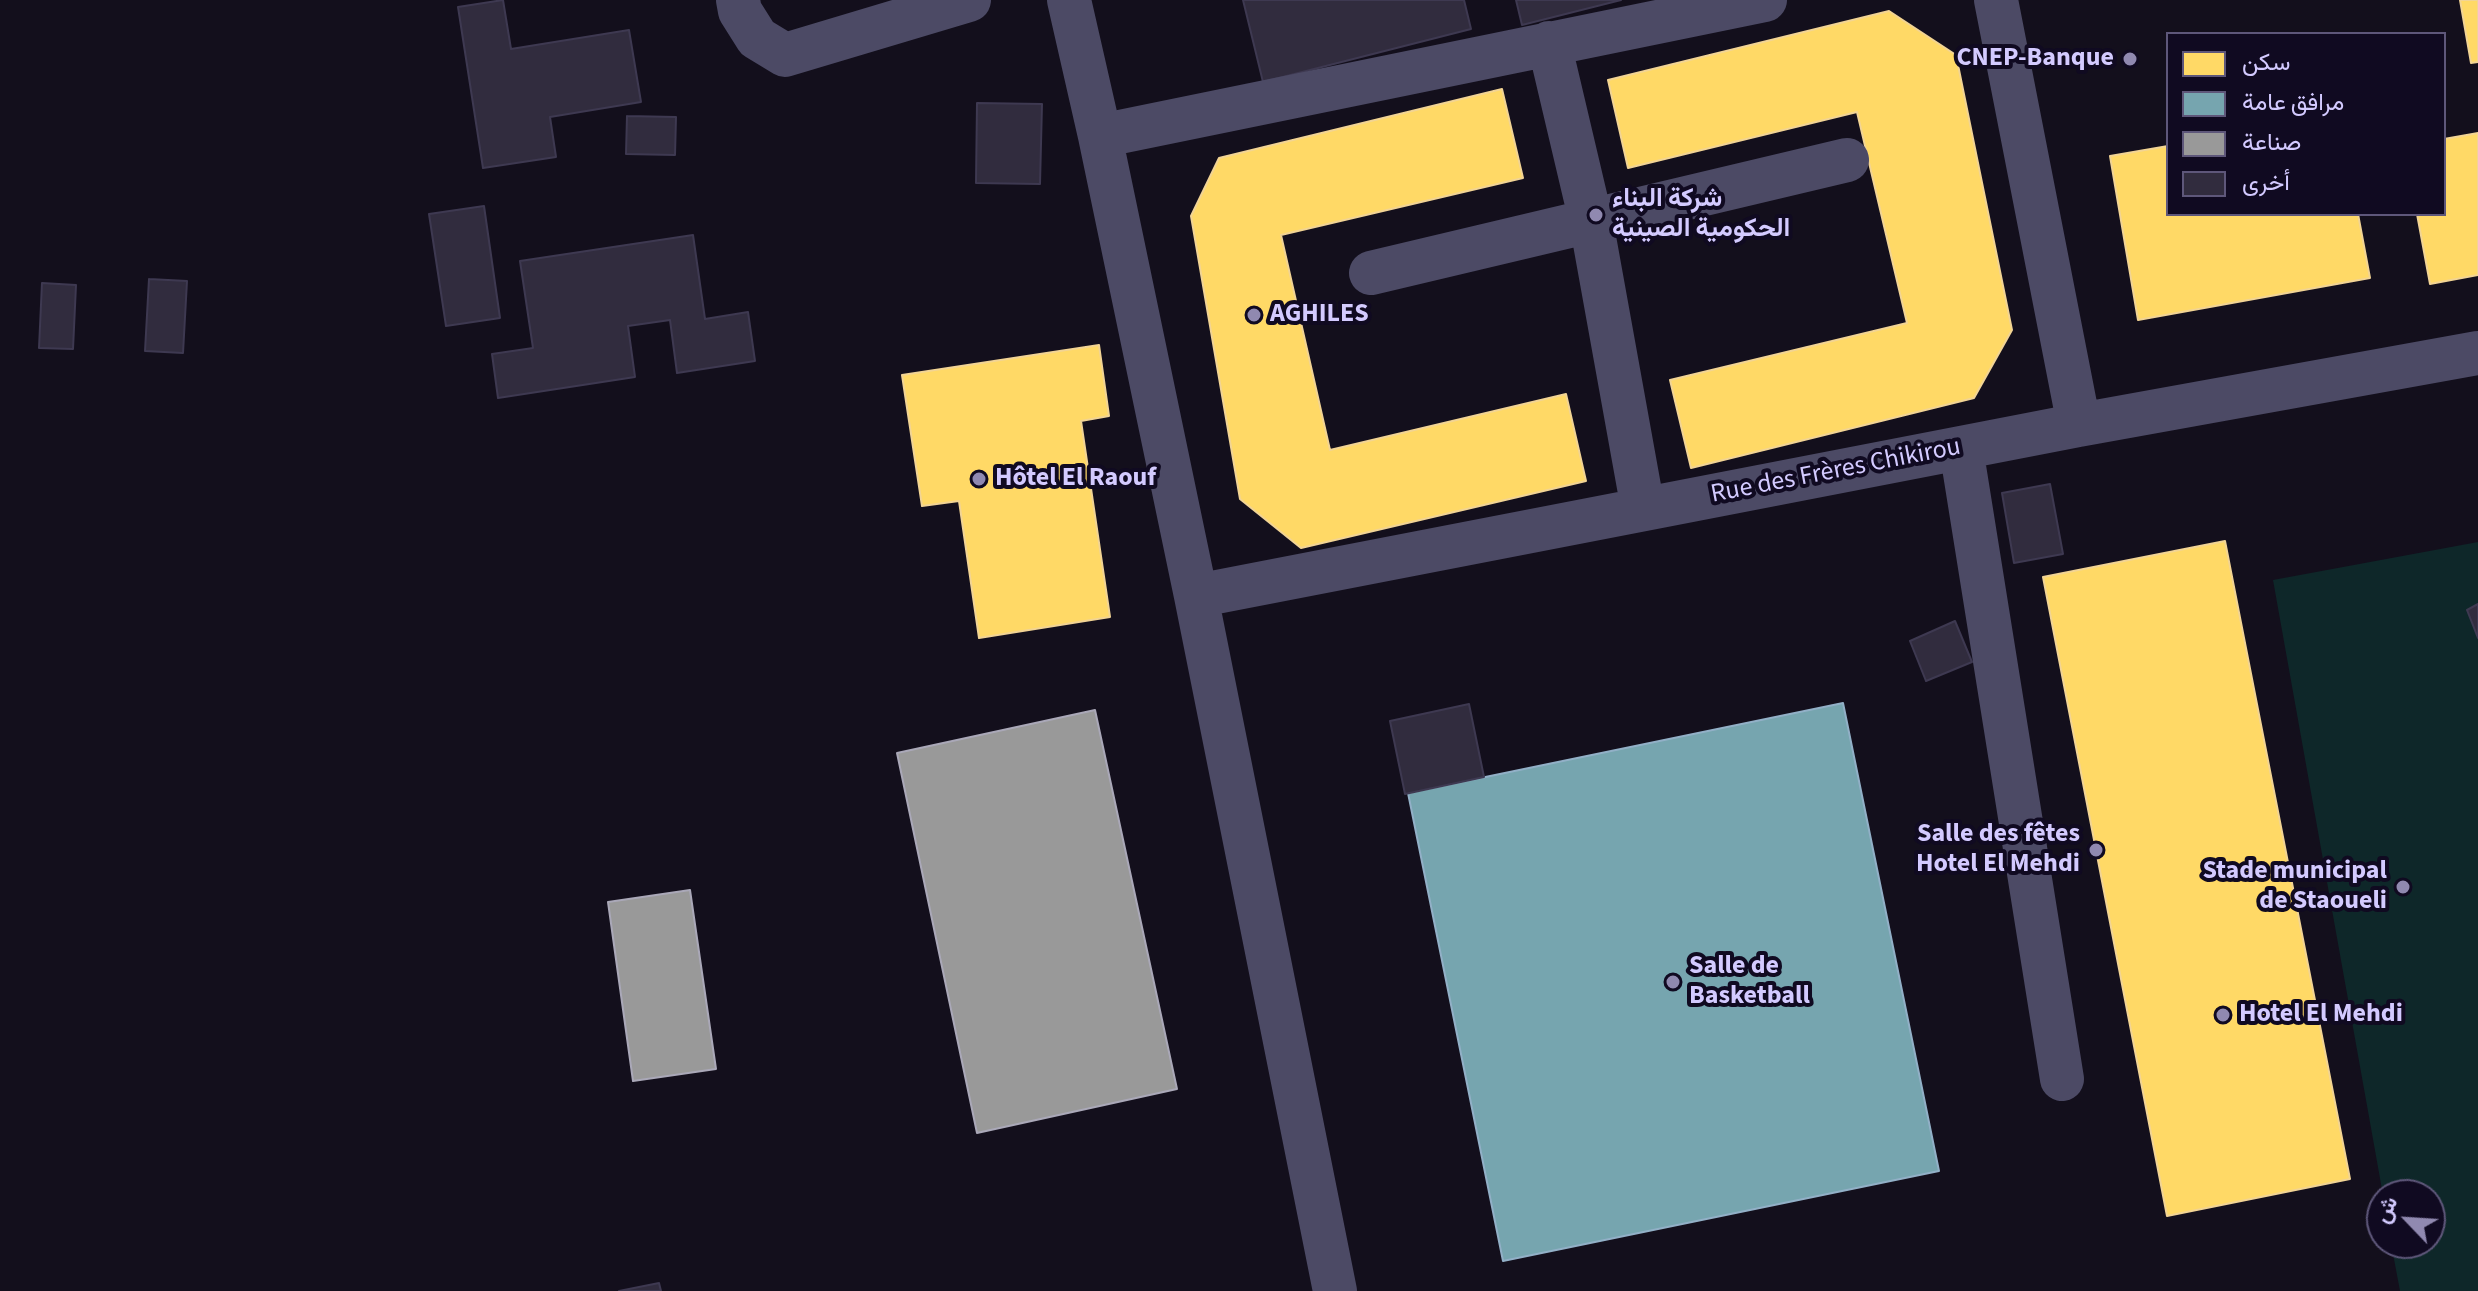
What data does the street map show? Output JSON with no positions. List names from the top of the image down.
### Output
{
  "streets": {
    "street": ["Rue des Frères Chikirou"]
  },
  "places": [
    "CNEP-Banque",
    "شركة البناء الحكومية الصينية",
    "AGHILES",
    "Hôtel El Raouf",
    "Salle des fêtes Hotel El Mehdi",
    "Stade municipal de Staoueli",
    "Salle de Basketball",
    "Hotel El Mehdi"
  ],
  "legend": [
    "سكن",
    "مرافق عامة",
    "صناعة",
    "أخرى"
  ],
  "north": "top left"
}
